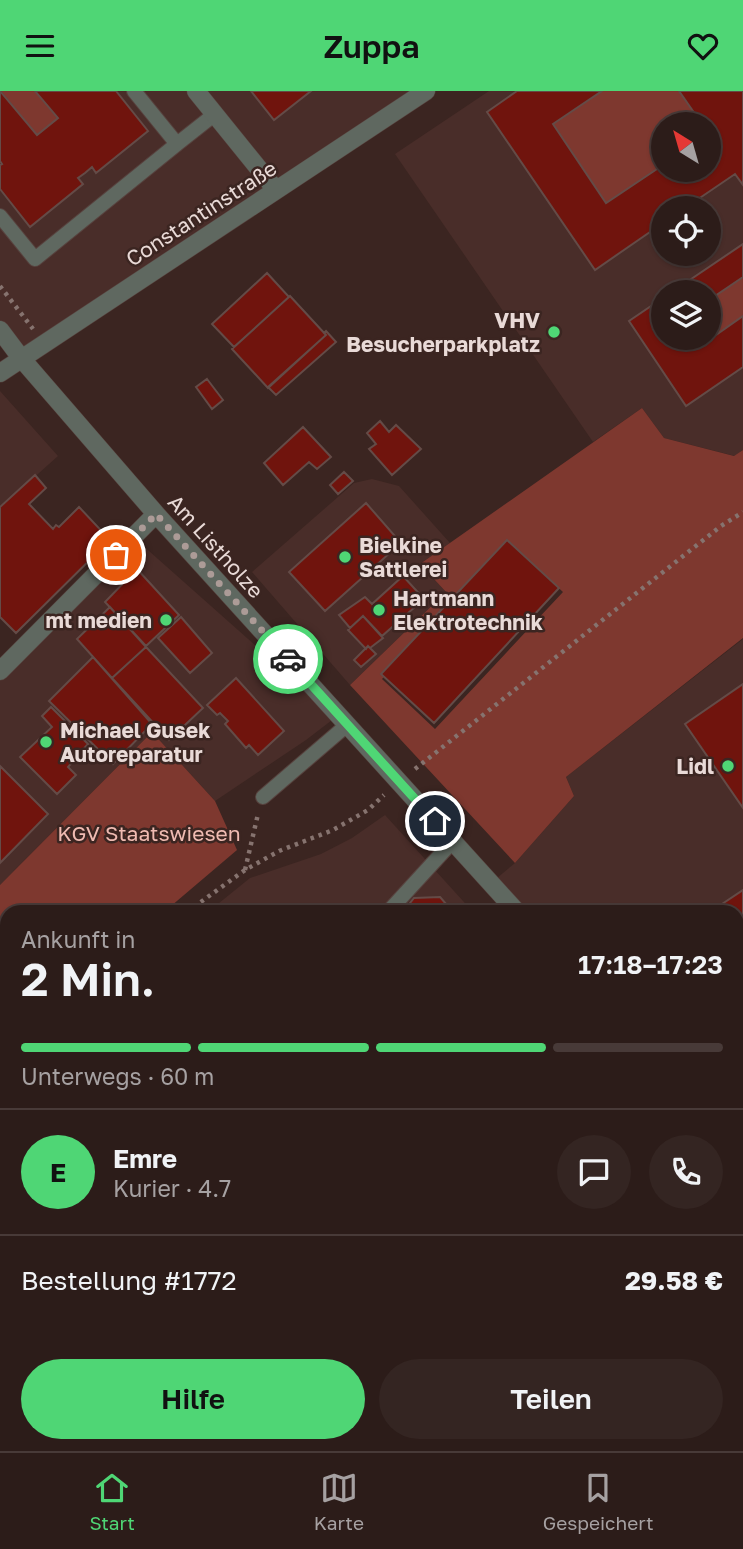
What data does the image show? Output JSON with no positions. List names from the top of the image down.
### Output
{
  "streets": {
    "street": ["Constantinstraße", "Am Listholze"]
  },
  "crossings": [
    ["Constantinstraße", "Am Listholze"]
  ],
  "parks": ["KGV Staatswiesen"],
  "places": [
    "VHV Besucherparkplatz",
    "Bielkine Sattlerei",
    "Hartmann Elektrotechnik",
    "mt medien",
    "Michael Gusek Autoreparatur",
    "Lidl"
  ],
  "north": "top left",
  "page": {
    "header": "Zuppa",
    "heading": ["2 Min.", "Ankunft in", "17:18–17:23"],
    "panel": [
      "Emre",
      "Kurier · 4.7",
      "Bestellung #1772",
      "29.58 €"
    ],
    "bar": "Unterwegs · 60 m",
    "round": "E",
    "buttons": ["Hilfe", "Teilen"],
    "tabs": ["Start", "Karte", "Gespeichert"]
  }
}
